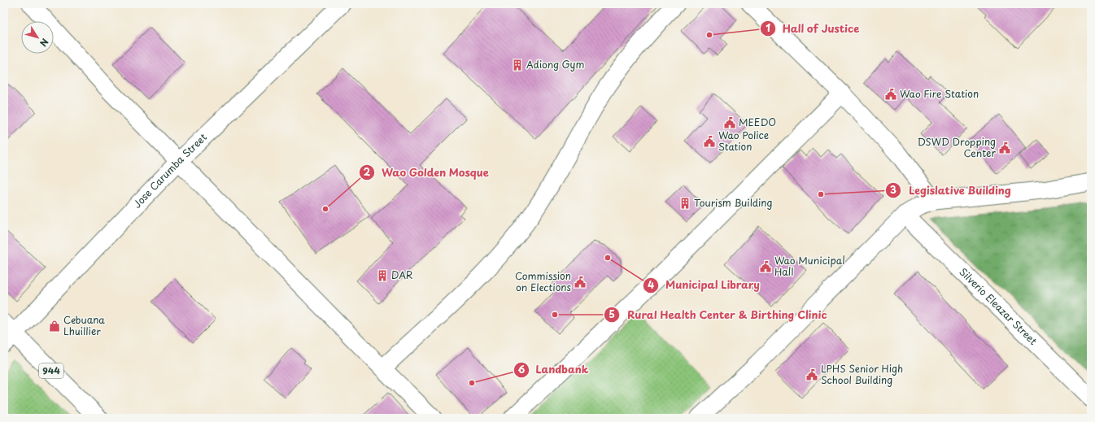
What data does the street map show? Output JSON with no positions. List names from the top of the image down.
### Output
{
  "streets": {
    "main road": ["944"],
    "street": ["Jose Carumba Street", "Silverio Eleazar Street"]
  },
  "crossings": [
    ["Jose Carumba Street", "944"]
  ],
  "places": {
    "other": [
      "Hall of Justice",
      "Legislative Building",
      "Wao Golden Mosque",
      "Municipal Library",
      "Rural Health Center & Birthing Clinic",
      "Landbank"
    ],
    "building": ["Adiong Gym", "Tourism Building", "DAR"],
    "public building": [
      "Wao Fire Station",
      "MEEDO",
      "Wao Police Station",
      "DSWD Dropping Center",
      "Wao Municipal Hall",
      "Commission on Elections",
      "LPHS Senior High School Building"
    ],
    "shop": ["Cebuana Lhuillier"]
  },
  "north": "bottom right"
}
